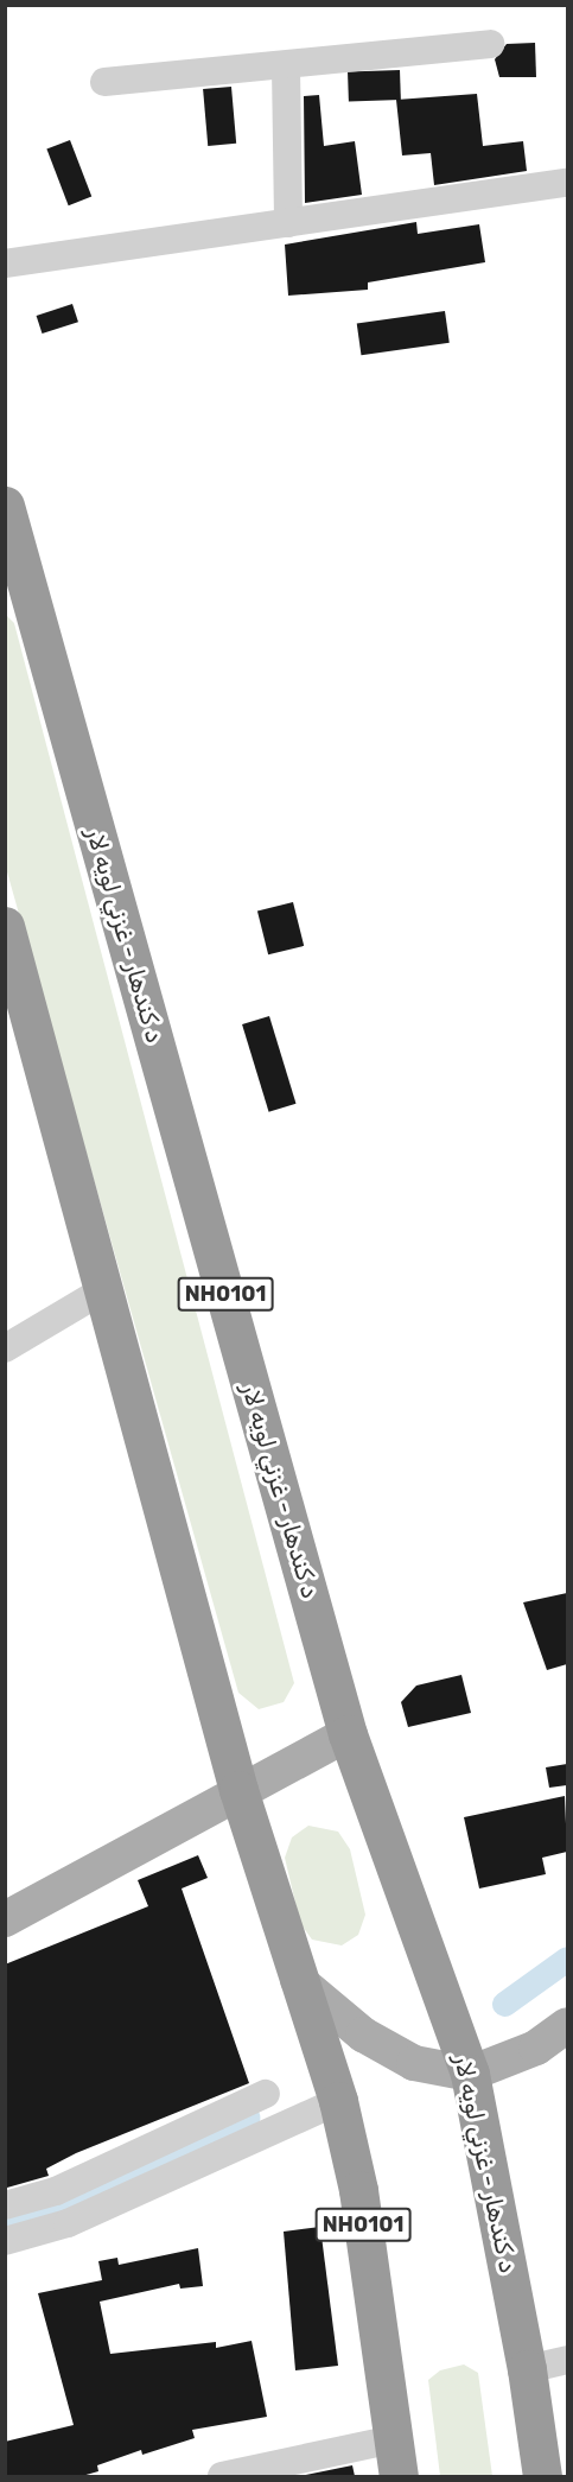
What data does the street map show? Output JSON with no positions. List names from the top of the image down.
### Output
{
  "streets": {
    "highway": ["د کندهار - غزني لويه لار", "NH0101"]
  }
}
